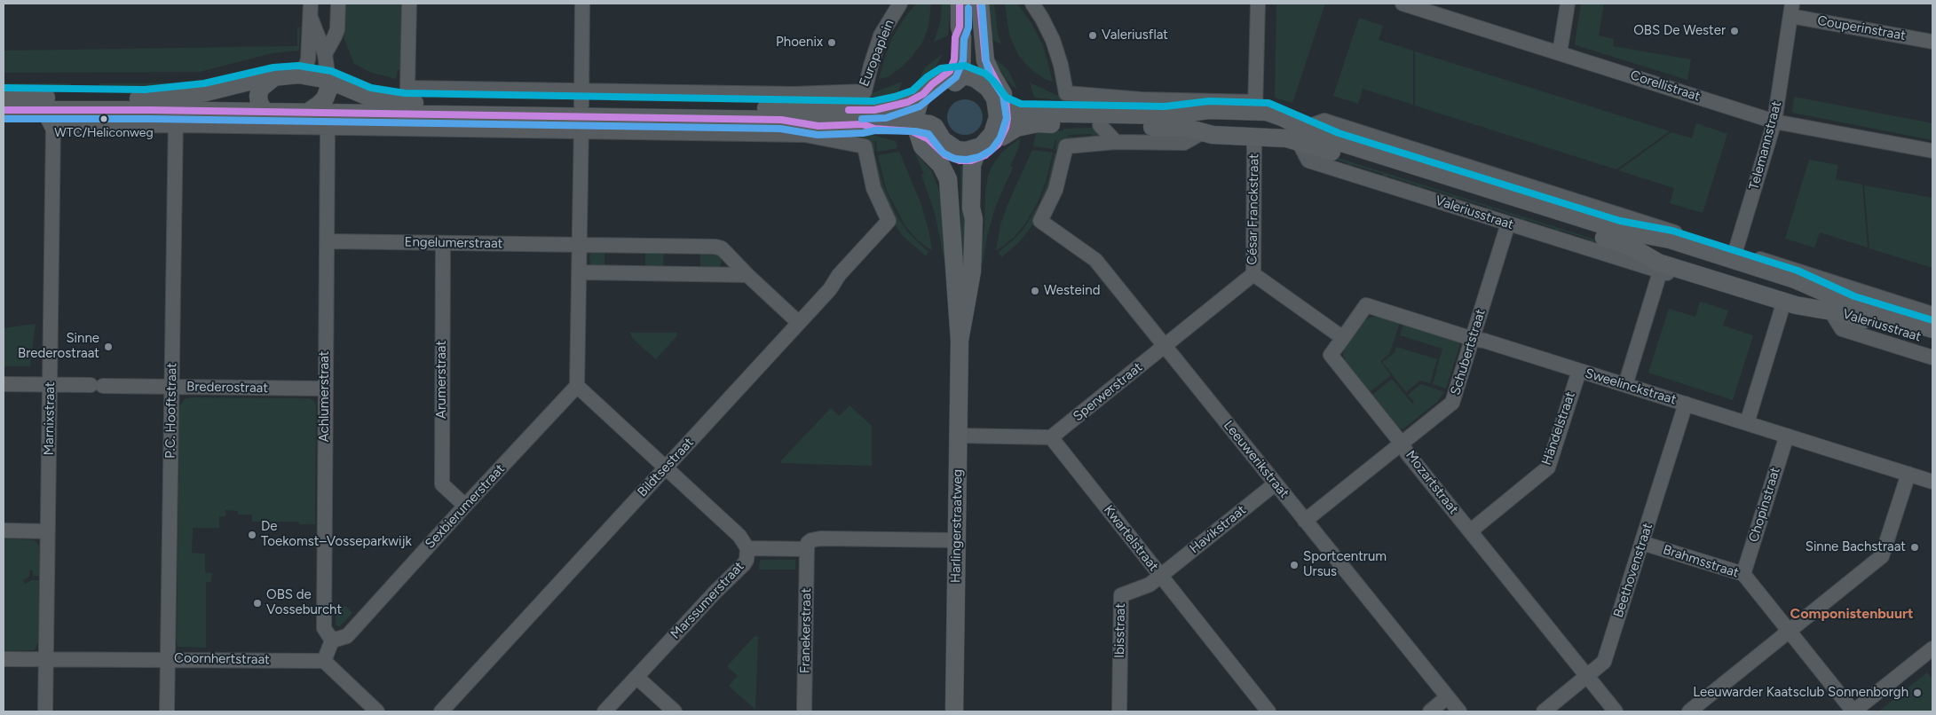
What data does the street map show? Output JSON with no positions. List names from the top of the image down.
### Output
{
  "streets": {
    "main road": ["Valeriusstraat", "Harlingerstraatweg"],
    "street": [
      "Couperinstraat",
      "Europaplein",
      "Corellistraat",
      "Telemannstraat",
      "César Franckstraat",
      "Engelumerstraat",
      "Schubertstraat",
      "Arumerstraat",
      "Sweelinckstraat",
      "Brederostraat",
      "Sperwerstraat",
      "Achlumerstraat",
      "P.C. Hooftstraat",
      "Marnixstraat",
      "Händelstraat",
      "Leeuwerikstraat",
      "Bildtsestraat",
      "Mozartstraat",
      "Chopinstraat",
      "Sexbierumerstraat",
      "Havikstraat",
      "Kwartelstraat",
      "Brahmsstraat",
      "Beethovenstraat",
      "Marssumerstraat",
      "Franekerstraat",
      "Ibisstraat",
      "Coornhertstraat"
    ]
  },
  "crossings": [
    ["Couperinstraat", "Telemannstraat"],
    ["Corellistraat", "Telemannstraat"],
    ["Telemannstraat", "Valeriusstraat"],
    ["César Franckstraat", "Valeriusstraat"],
    ["César Franckstraat", "Sperwerstraat"],
    ["César Franckstraat", "Leeuwerikstraat"],
    ["Valeriusstraat", "Schubertstraat"],
    ["Engelumerstraat", "Arumerstraat"],
    ["Engelumerstraat", "Achlumerstraat"],
    ["Engelumerstraat", "Bildtsestraat"],
    ["Schubertstraat", "Sweelinckstraat"],
    ["Schubertstraat", "Leeuwerikstraat"],
    ["Schubertstraat", "Mozartstraat"],
    ["Arumerstraat", "Sexbierumerstraat"],
    ["Sweelinckstraat", "Händelstraat"],
    ["Sweelinckstraat", "Mozartstraat"],
    ["Sweelinckstraat", "Chopinstraat"],
    ["Sweelinckstraat", "Beethovenstraat"],
    ["Brederostraat", "Achlumerstraat"],
    ["Brederostraat", "P.C. Hooftstraat"],
    ["Brederostraat", "Marnixstraat"],
    ["Sperwerstraat", "Leeuwerikstraat"],
    ["Sperwerstraat", "Kwartelstraat"],
    ["Achlumerstraat", "Sexbierumerstraat"],
    ["P.C. Hooftstraat", "Coornhertstraat"],
    ["Marnixstraat", "Coornhertstraat"],
    ["Händelstraat", "Mozartstraat"],
    ["Leeuwerikstraat", "Havikstraat"],
    ["Mozartstraat", "Beethovenstraat"],
    ["Chopinstraat", "Brahmsstraat"],
    ["Havikstraat", "Kwartelstraat"],
    ["Havikstraat", "Ibisstraat"],
    ["Kwartelstraat", "Ibisstraat"],
    ["Brahmsstraat", "Beethovenstraat"],
    ["Marssumerstraat", "Franekerstraat"]
  ],
  "districts": ["Componistenbuurt"],
  "places": [
    "OBS De Wester",
    "Valeriusflat",
    "Phoenix",
    "WTC/Heliconweg",
    "Westeind",
    "Sinne Brederostraat",
    "De Toekomst–Vosseparkwijk",
    "Sinne Bachstraat",
    "Sportcentrum Ursus",
    "OBS de Vosseburcht",
    "Leeuwarder Kaatsclub Sonnenborgh"
  ]
}
